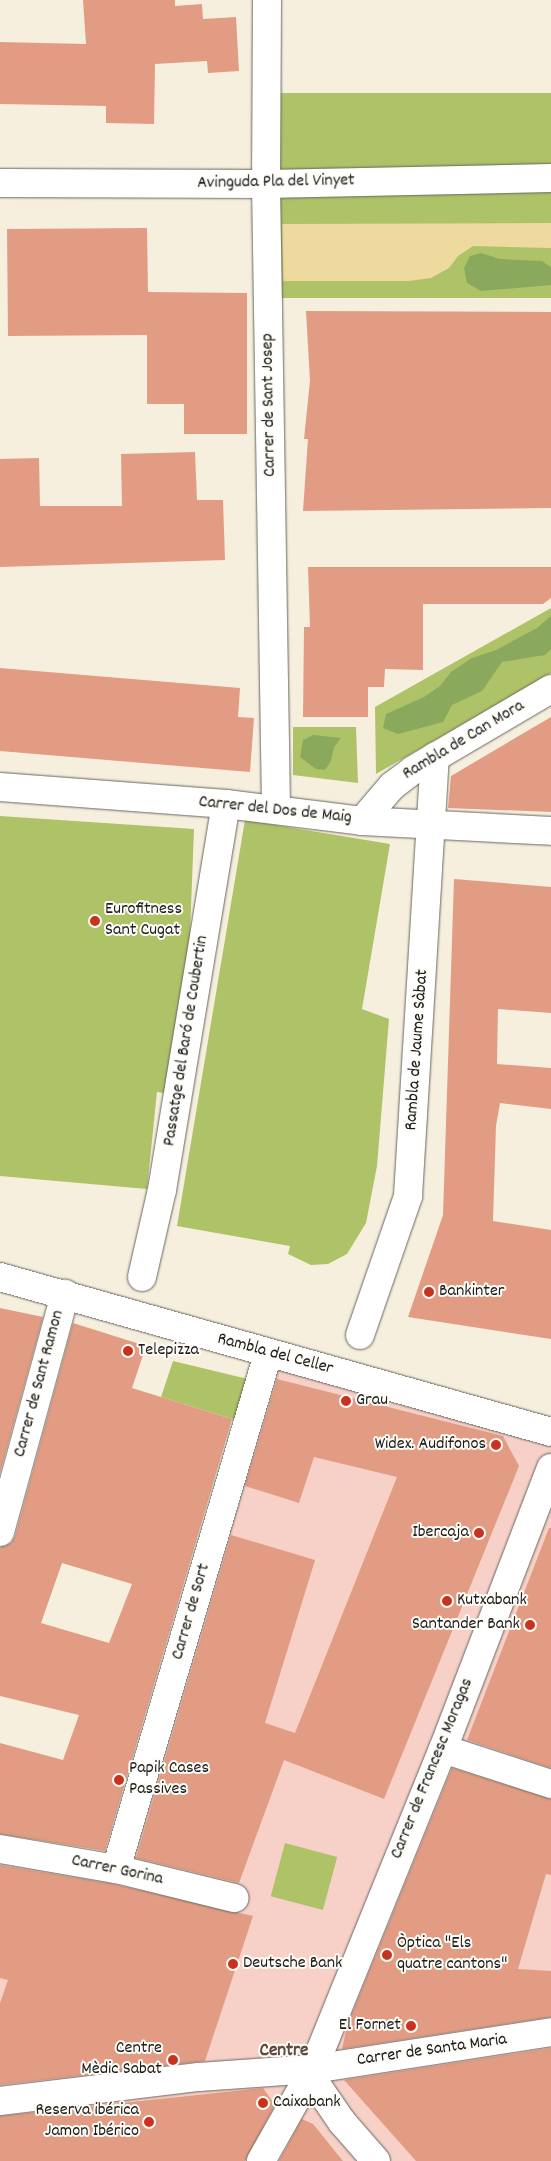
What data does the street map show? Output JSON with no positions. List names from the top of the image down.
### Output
{
  "streets": {
    "street": [
      "Avinguda Pla del Vinyet",
      "Carrer de Sant Josep",
      "Rambla de Can Mora",
      "Carrer del Dos de Maig",
      "Passatge del Baró de Coubertin",
      "Rambla de Jaume Sàbat",
      "Rambla del Celler",
      "Carrer de Sant Ramon",
      "Carrer de Sort",
      "Carrer de Francesc Moragas",
      "Carrer Gorina",
      "Carrer de Santa Maria"
    ]
  },
  "crossings": [
    ["Avinguda Pla del Vinyet", "Carrer de Sant Josep"],
    ["Carrer de Sant Josep", "Carrer del Dos de Maig"],
    ["Rambla de Can Mora", "Carrer del Dos de Maig"],
    ["Rambla de Can Mora", "Rambla de Jaume Sàbat"],
    ["Carrer del Dos de Maig", "Passatge del Baró de Coubertin"],
    ["Carrer del Dos de Maig", "Rambla de Jaume Sàbat"],
    ["Rambla del Celler", "Carrer de Sant Ramon"],
    ["Rambla del Celler", "Carrer de Sort"],
    ["Carrer de Sort", "Carrer Gorina"],
    ["Carrer de Francesc Moragas", "Carrer de Santa Maria"]
  ],
  "districts": ["Centre"],
  "places": [
    "Eurofitness Sant Cugat",
    "Bankinter",
    "Telepizza",
    "Grau",
    "Widex. Audifonos",
    "Ibercaja",
    "Kutxabank",
    "Santander Bank",
    "Papik Cases Passives",
    "Òptica \"Els quatre cantons\"",
    "Deutsche Bank",
    "El Fornet",
    "Centre Mèdic Sabat",
    "Caixabank",
    "Reserva ibérica Jamon Ibérico"
  ]
}
